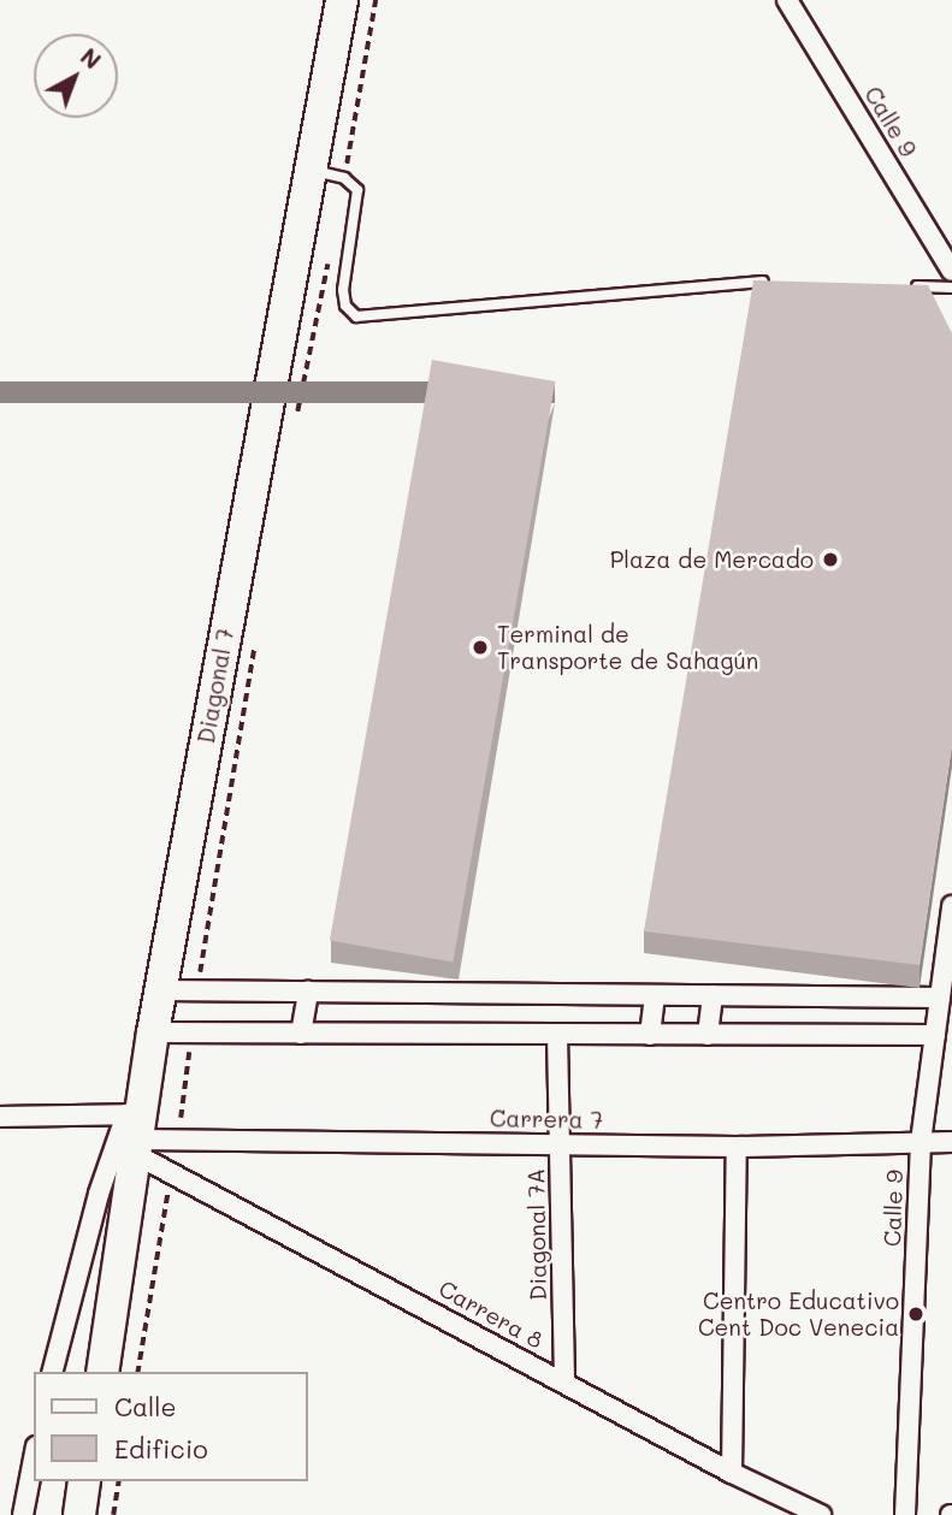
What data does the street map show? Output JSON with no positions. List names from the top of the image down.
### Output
{
  "streets": {
    "highway": ["Diagonal 7"],
    "street": [
      "Calle 9",
      "Carrera 7",
      "Diagonal 7A",
      "Carrera 8"
    ]
  },
  "crossings": [
    ["Calle 9", "Carrera 7"],
    ["Diagonal 7", "Carrera 7"],
    ["Diagonal 7", "Carrera 8"],
    ["Carrera 7", "Diagonal 7A"],
    ["Carrera 7", "Carrera 8"],
    ["Diagonal 7A", "Carrera 8"]
  ],
  "places": ["Plaza de Mercado", "Terminal de Transporte de Sahagún", "Centro Educativo Cent Doc Venecia"],
  "legend": ["Calle", "Edificio"],
  "north": "top right"
}
